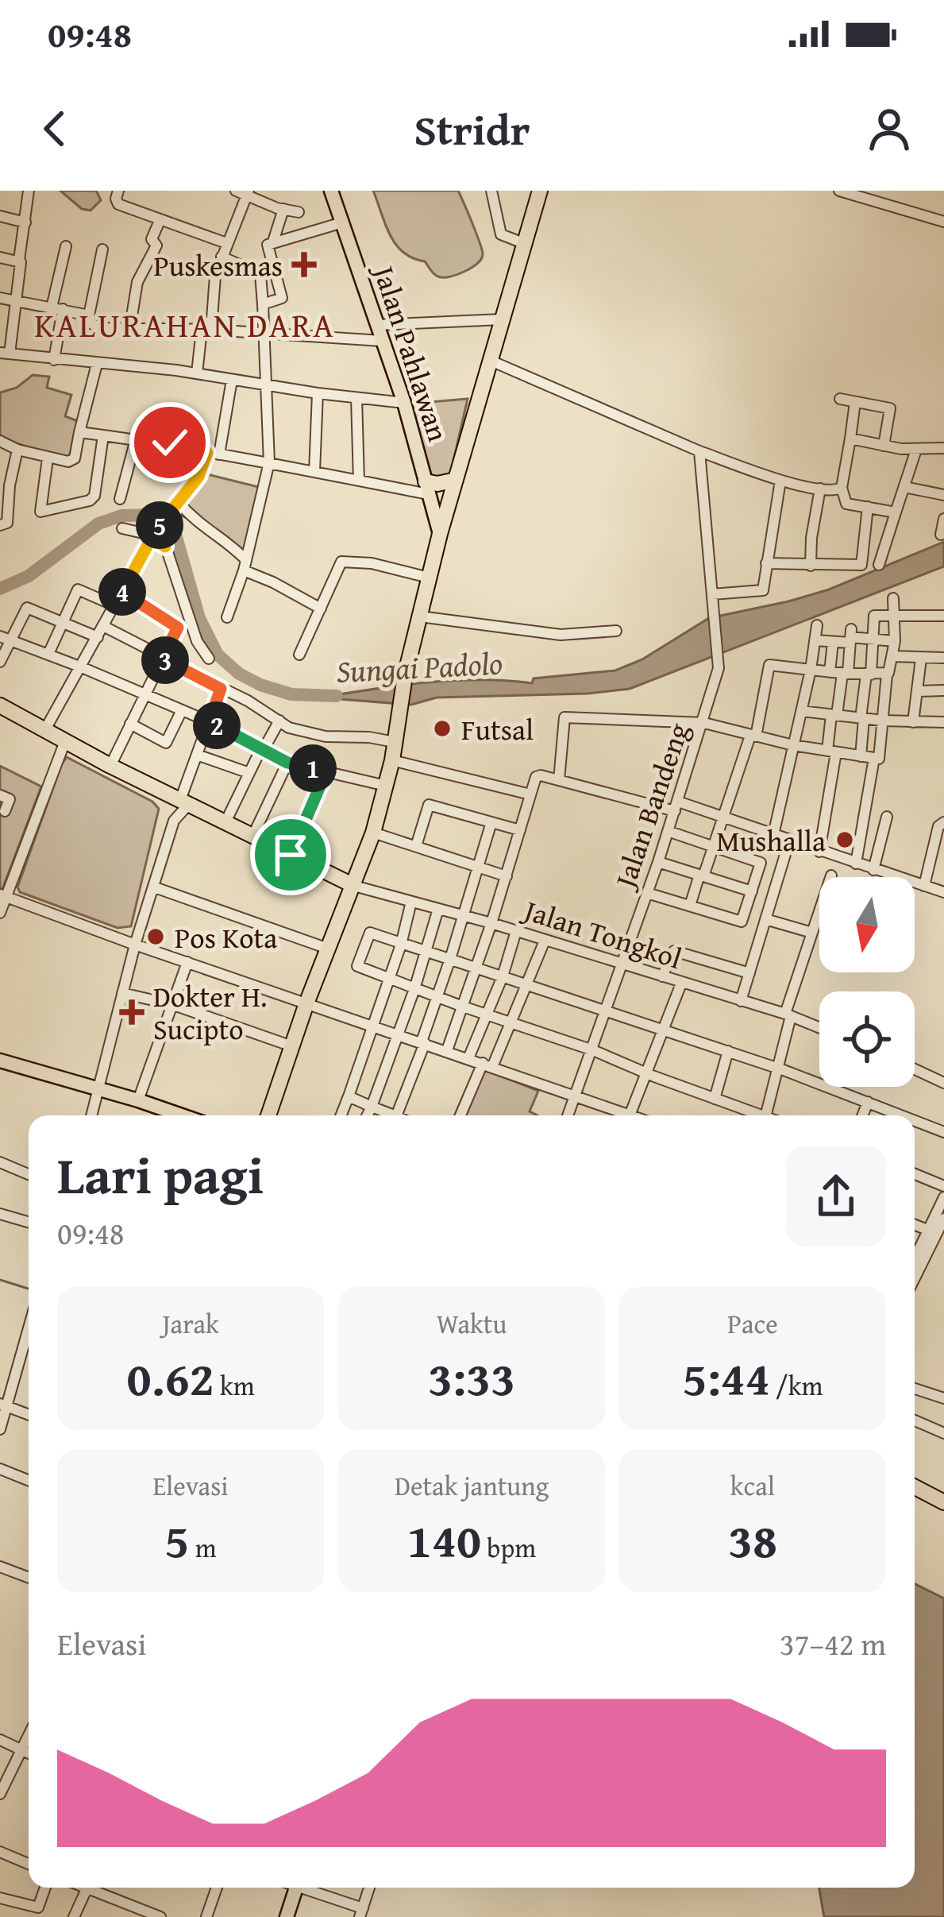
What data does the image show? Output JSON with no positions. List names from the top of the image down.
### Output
{
  "streets": {
    "main road": ["Jalan Pahlawan"],
    "street": ["Jalan Bandeng", "Jalan Tongkol"]
  },
  "crossings": [
    ["Jalan Bandeng", "Jalan Tongkol"]
  ],
  "districts": ["KALURAHAN DARA"],
  "water": ["Sungai Padolo"],
  "places": {
    "health": ["Puskesmas", "Dokter H. Sucipto"],
    "other": ["Futsal", "Mushalla", "Pos Kota"]
  },
  "north": "bottom",
  "page": {
    "status": "09:48",
    "header": "Stridr",
    "pins": [
      "5",
      "4",
      "3",
      "2",
      "1"
    ],
    "heading": ["Lari pagi", "09:48"],
    "stats": [
      ["Jarak", "0.62 km"],
      ["Waktu", "3:33"],
      ["Pace", "5:44 /km"],
      ["Elevasi", "5 m"],
      ["Detak jantung", "140 bpm"],
      ["kcal", "38"]
    ],
    "chart": ["Elevasi", "37–42 m"]
  }
}
